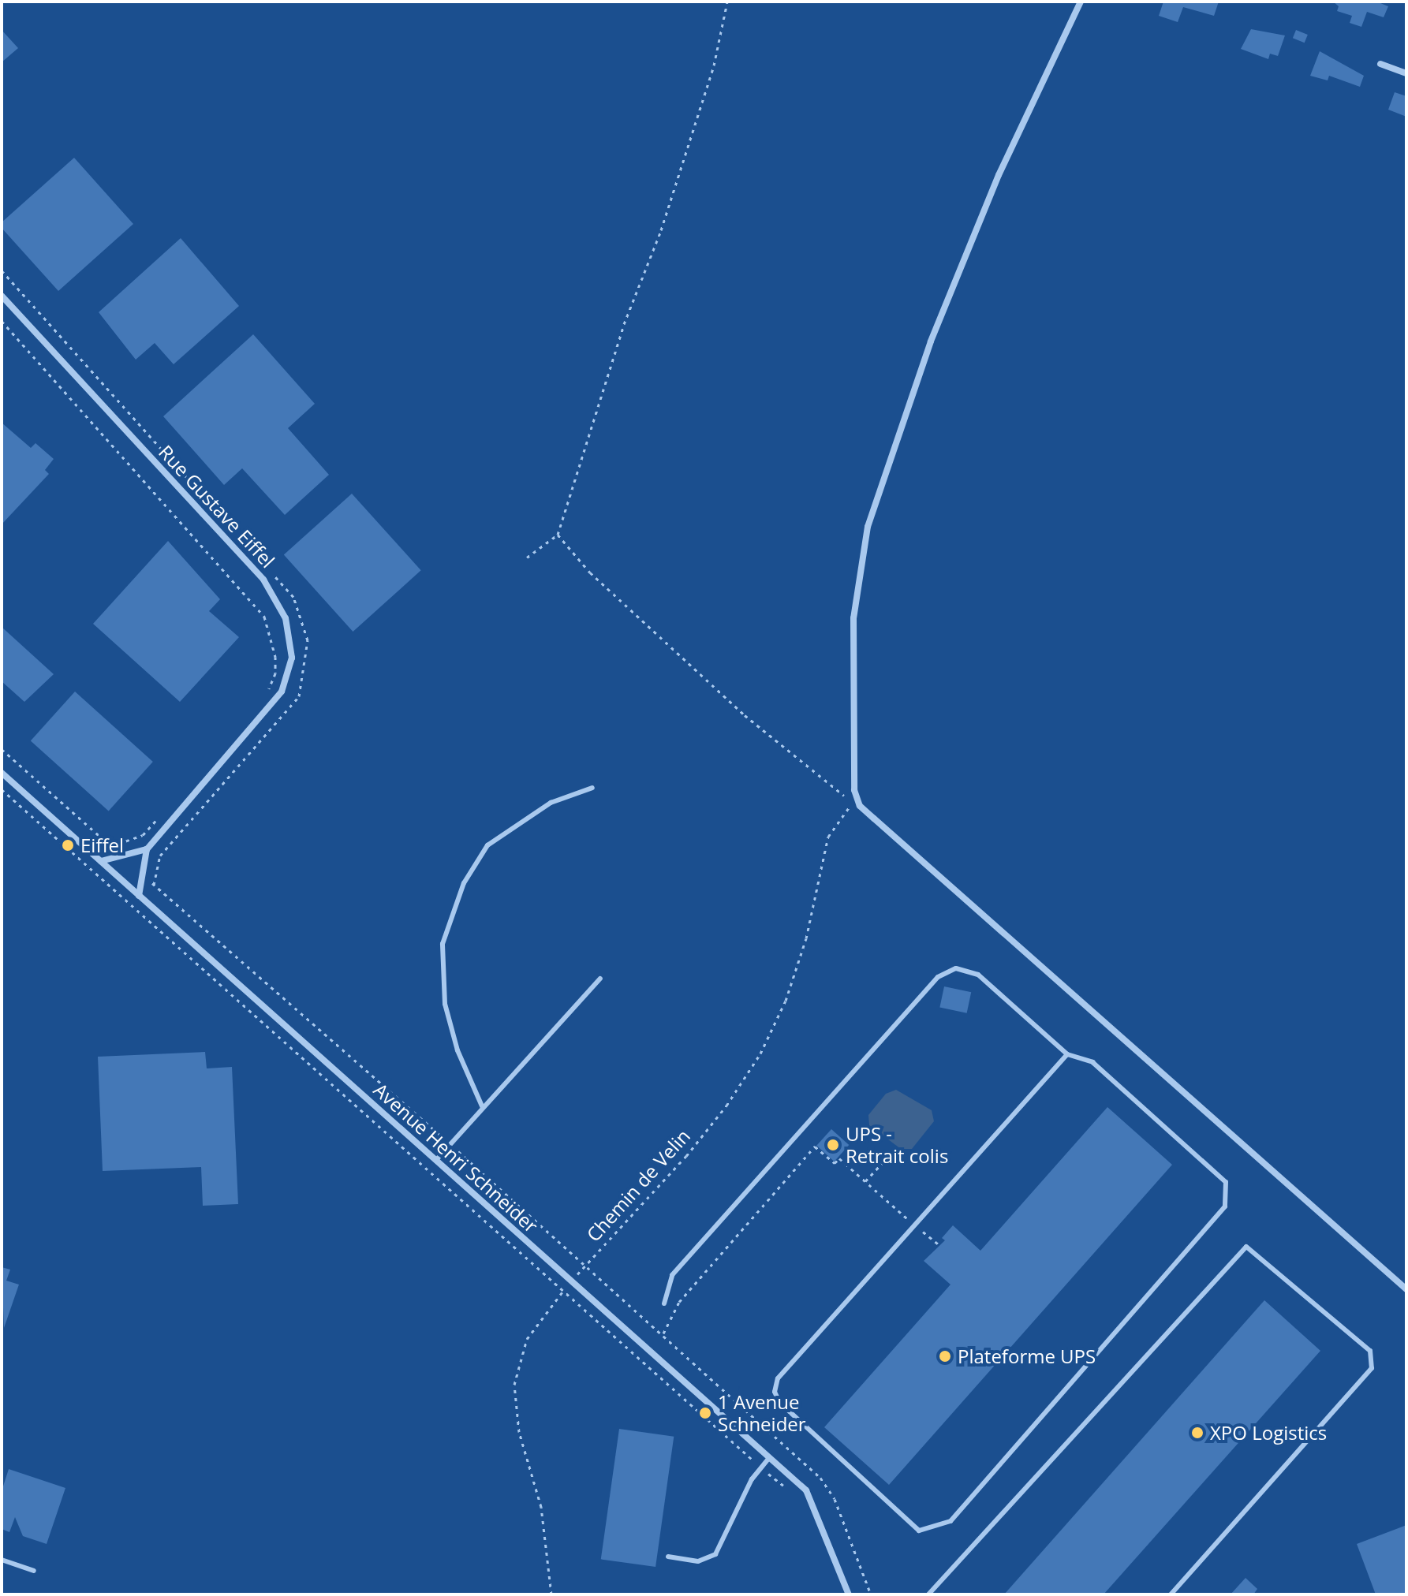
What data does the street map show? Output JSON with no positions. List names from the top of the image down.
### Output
{
  "streets": {
    "street": ["Rue Gustave Eiffel", "Avenue Henri Schneider"],
    "path": ["Chemin de Velin"]
  },
  "crossings": [
    ["Avenue Henri Schneider", "Chemin de Velin"]
  ],
  "places": [
    "Eiffel",
    "UPS - Retrait colis",
    "Plateforme UPS",
    "1 Avenue Schneider",
    "XPO Logistics"
  ]
}
